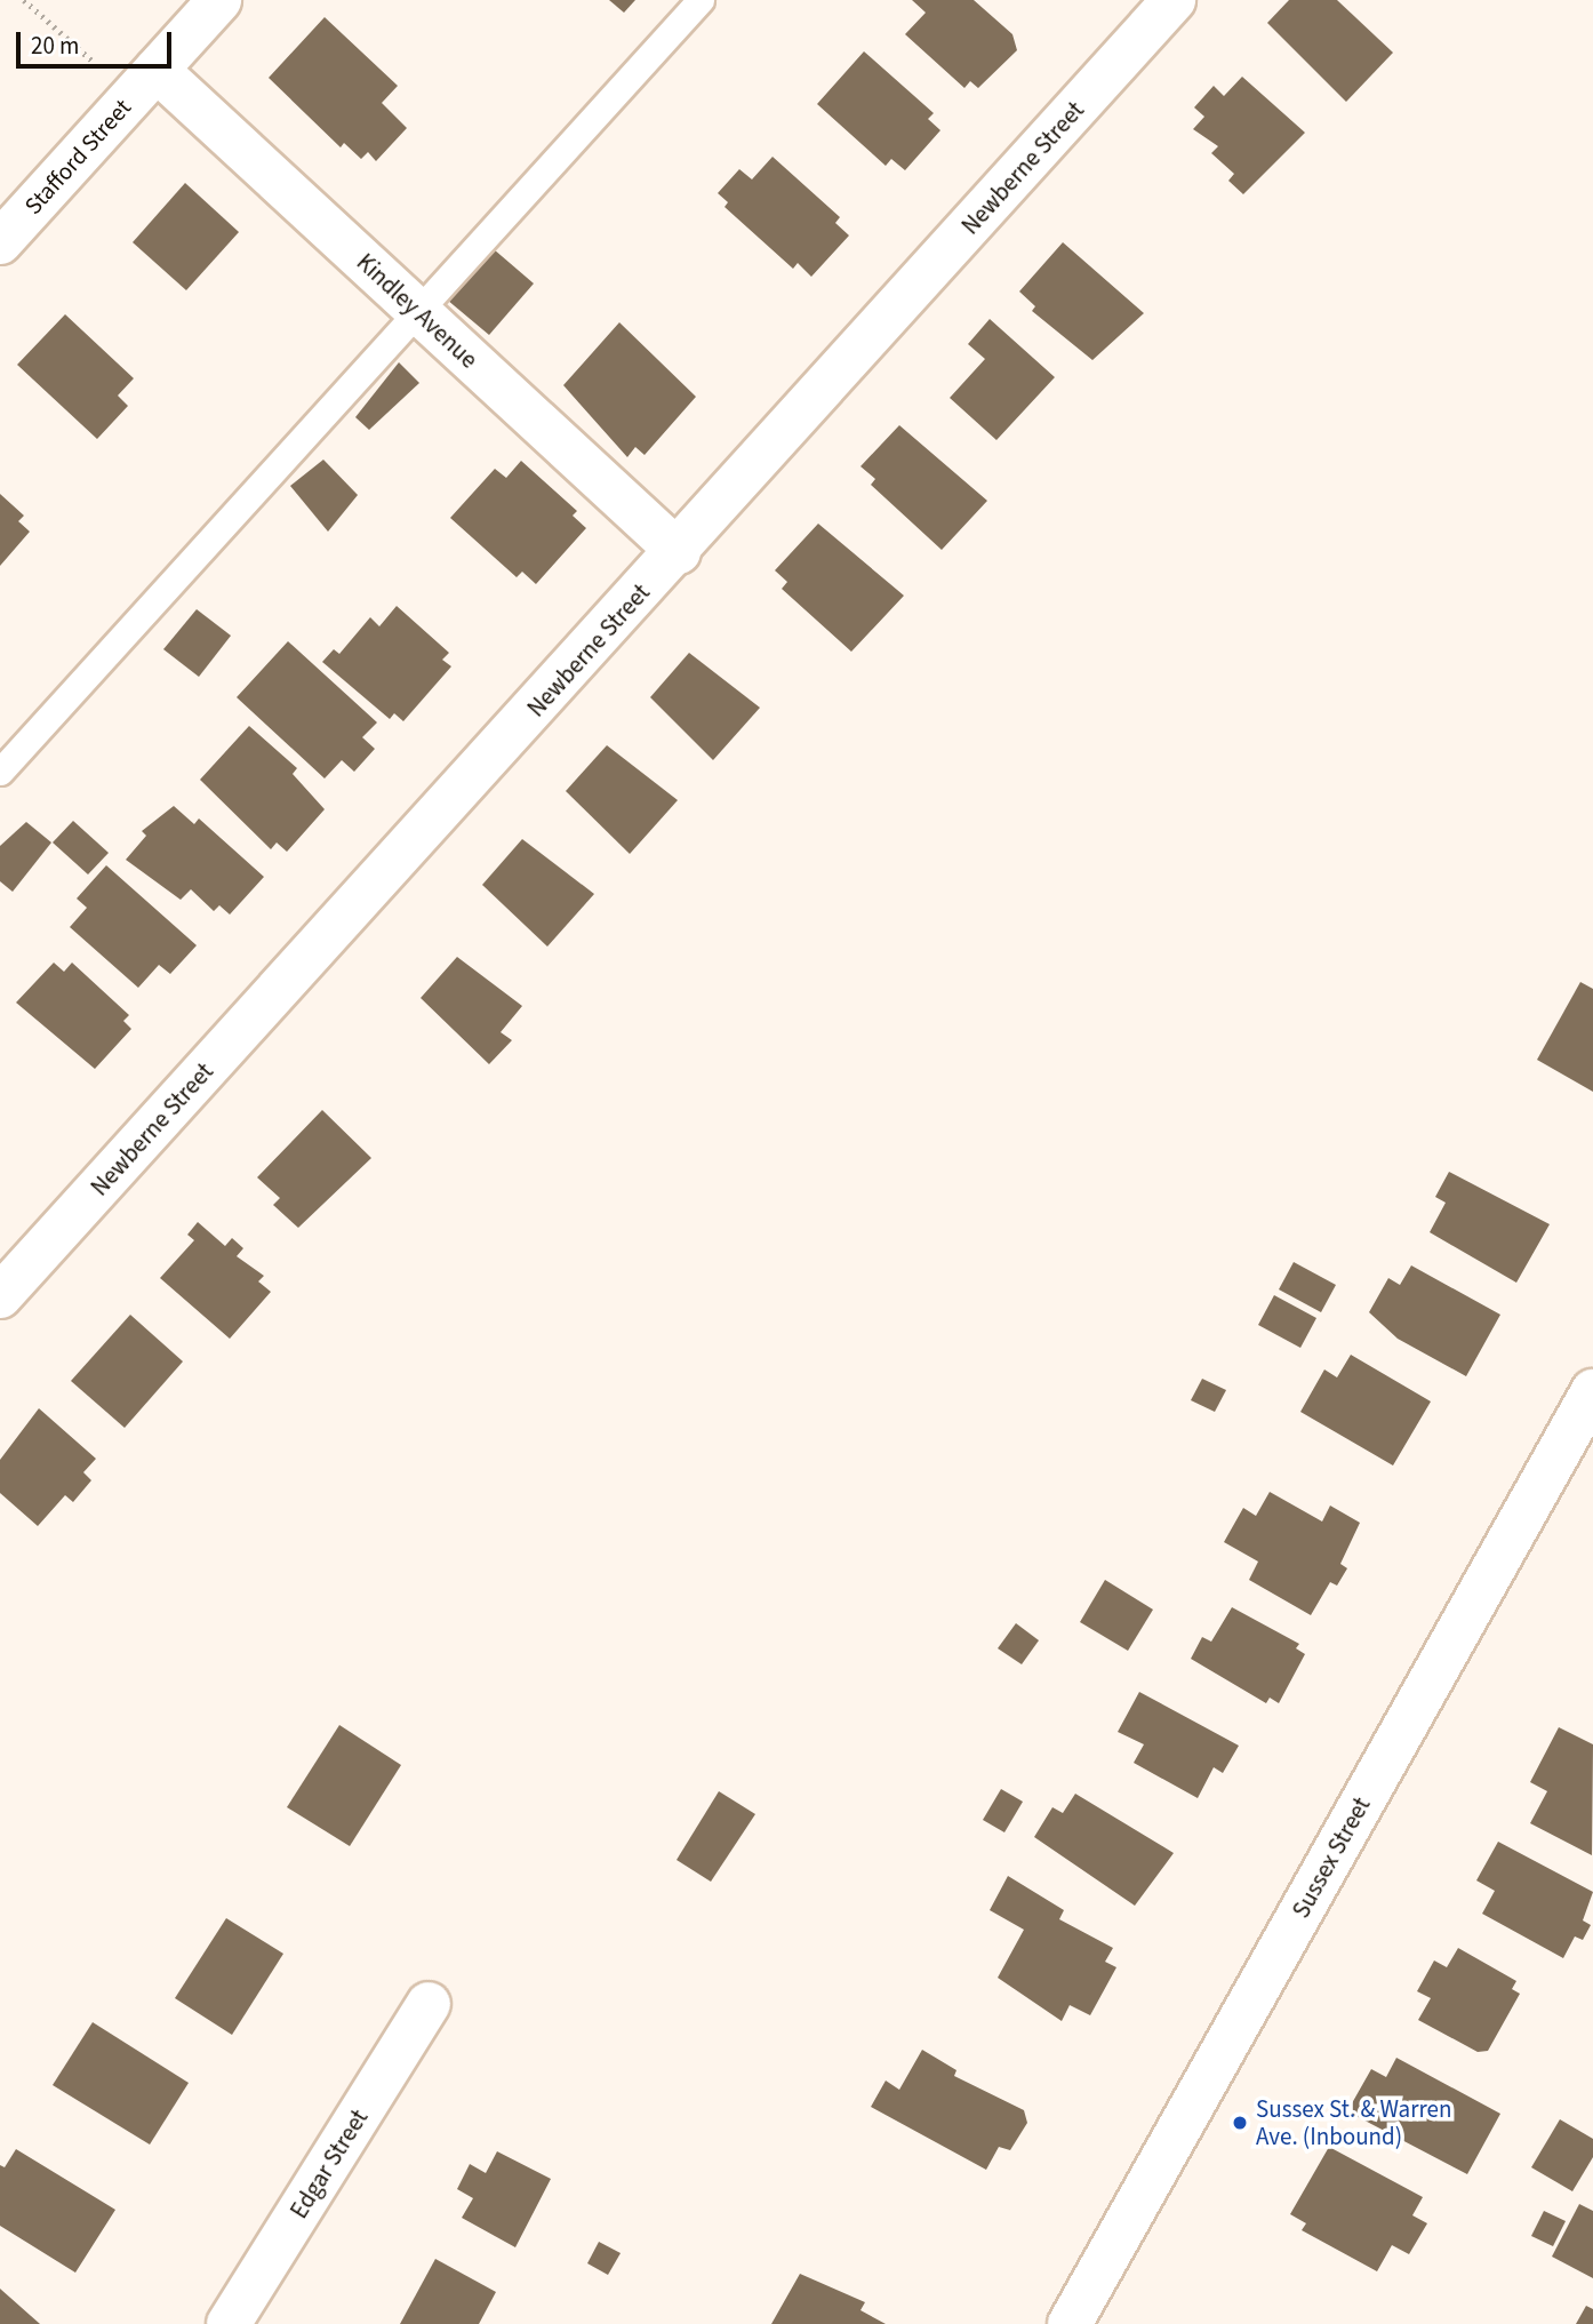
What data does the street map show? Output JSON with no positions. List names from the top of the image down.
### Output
{
  "streets": {
    "street": [
      "Stafford Street",
      "Newberne Street",
      "Kindley Avenue",
      "Sussex Street",
      "Edgar Street"
    ]
  },
  "crossings": [
    ["Stafford Street", "Kindley Avenue"],
    ["Newberne Street", "Kindley Avenue"]
  ],
  "places": ["Sussex St. & Warren Ave. (Inbound)"],
  "scale_bar": "20 m"
}
